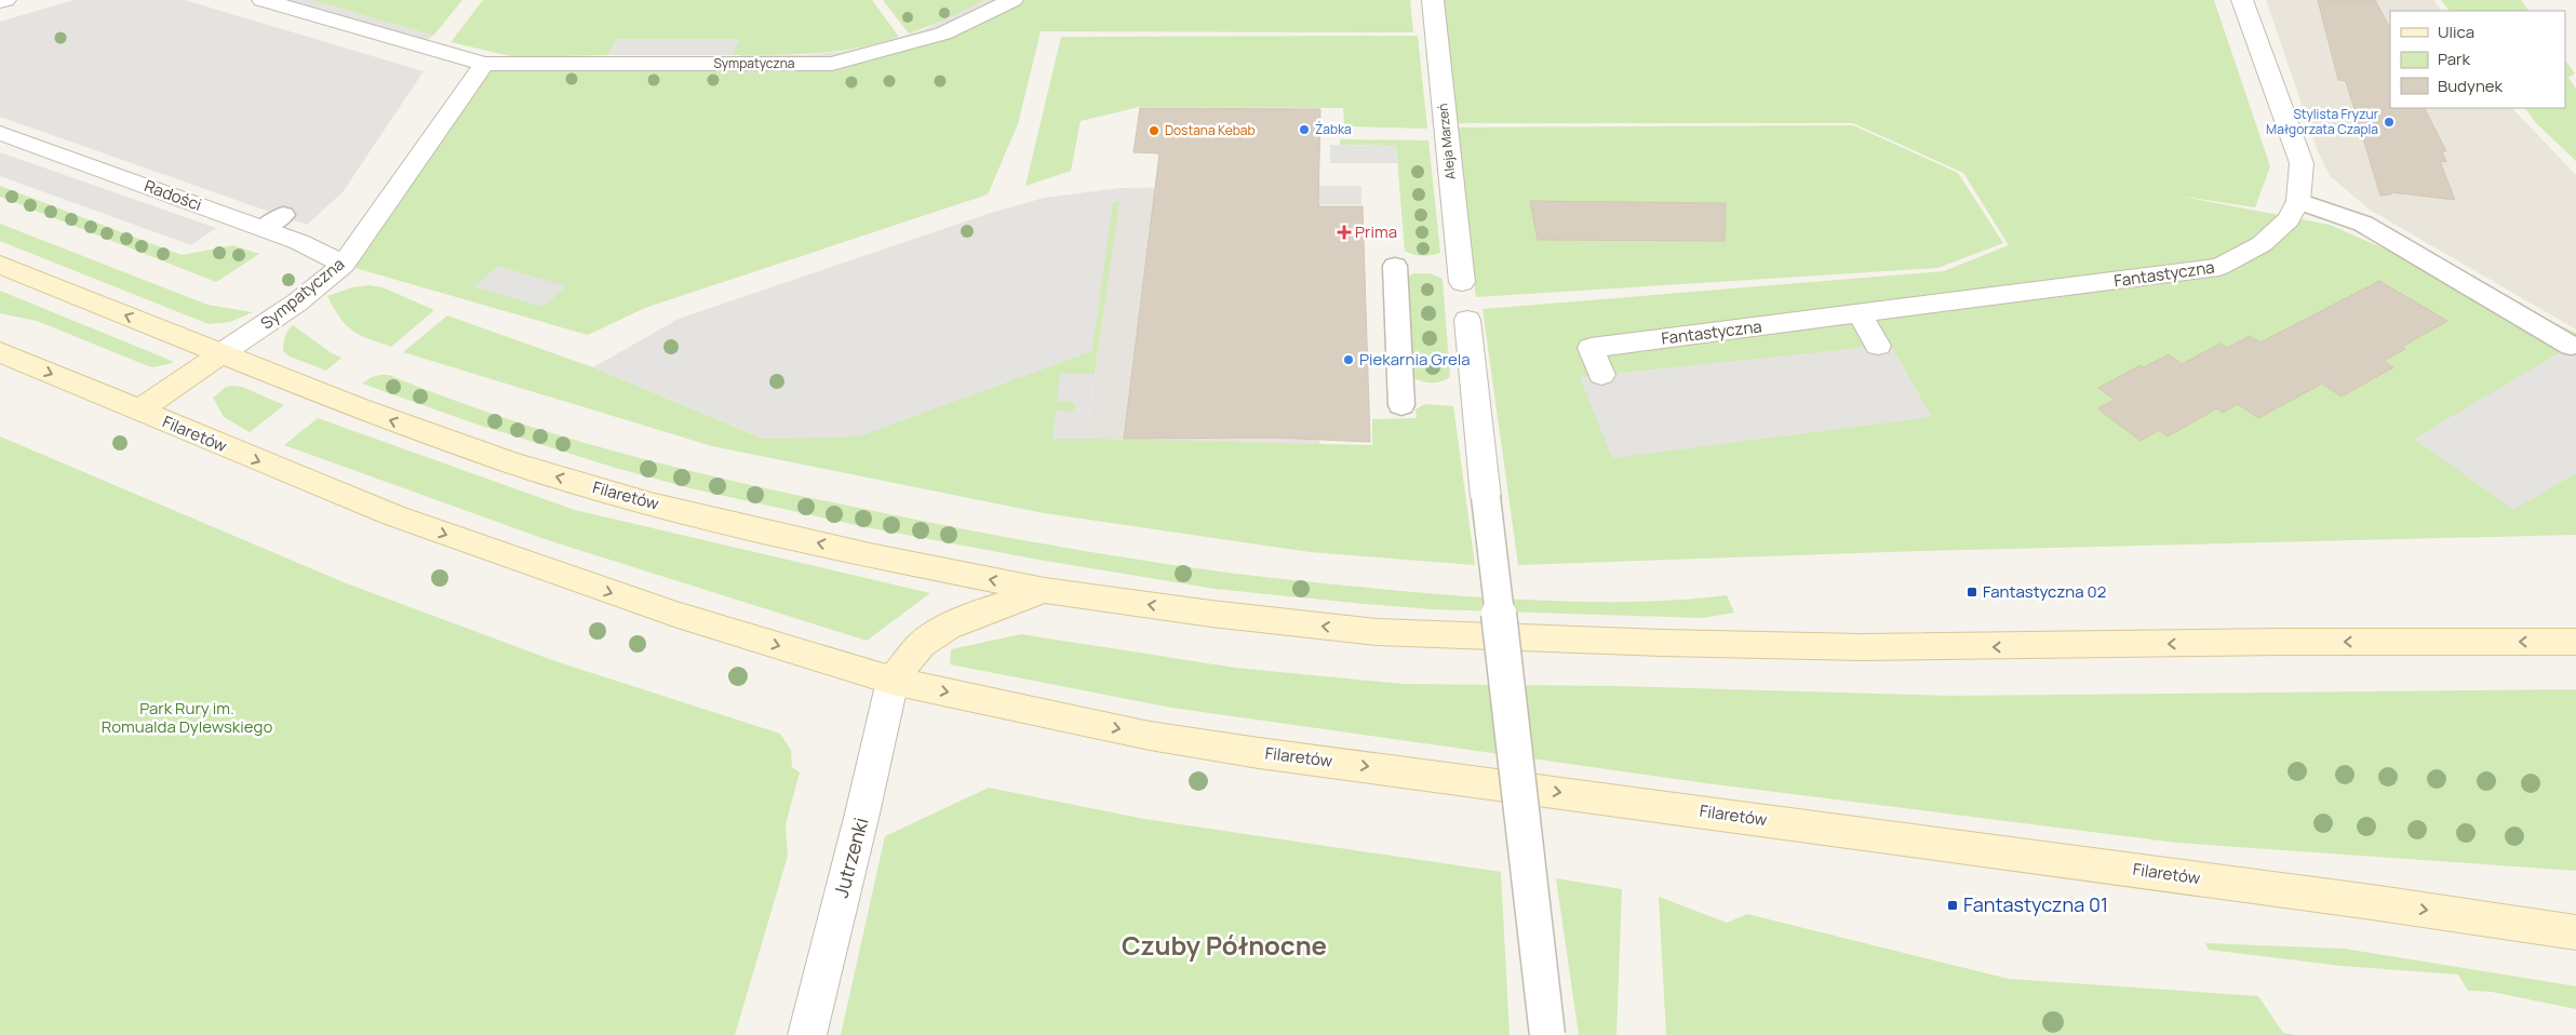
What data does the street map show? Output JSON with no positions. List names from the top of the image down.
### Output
{
  "streets": {
    "main road": ["Filaretów"],
    "street": [
      "Sympatyczna",
      "Aleja Marzeń",
      "Radości",
      "Fantastyczna",
      "Jutrzenki"
    ]
  },
  "crossings": [
    ["Sympatyczna", "Radości"],
    ["Sympatyczna", "Filaretów"],
    ["Filaretów", "Jutrzenki"]
  ],
  "districts": ["Czuby Północne"],
  "parks": ["Park Rury im. Romualda Dylewskiego"],
  "places": {
    "other": [
      "Stylista Fryzur Małgorzata Czapla",
      "Żabka",
      "Dostana Kebab",
      "Piekarnia Grela"
    ],
    "health": ["Prima"],
    "transit": ["Fantastyczna 02", "Fantastyczna 01"]
  },
  "legend": ["Ulica", "Park", "Budynek"]
}
